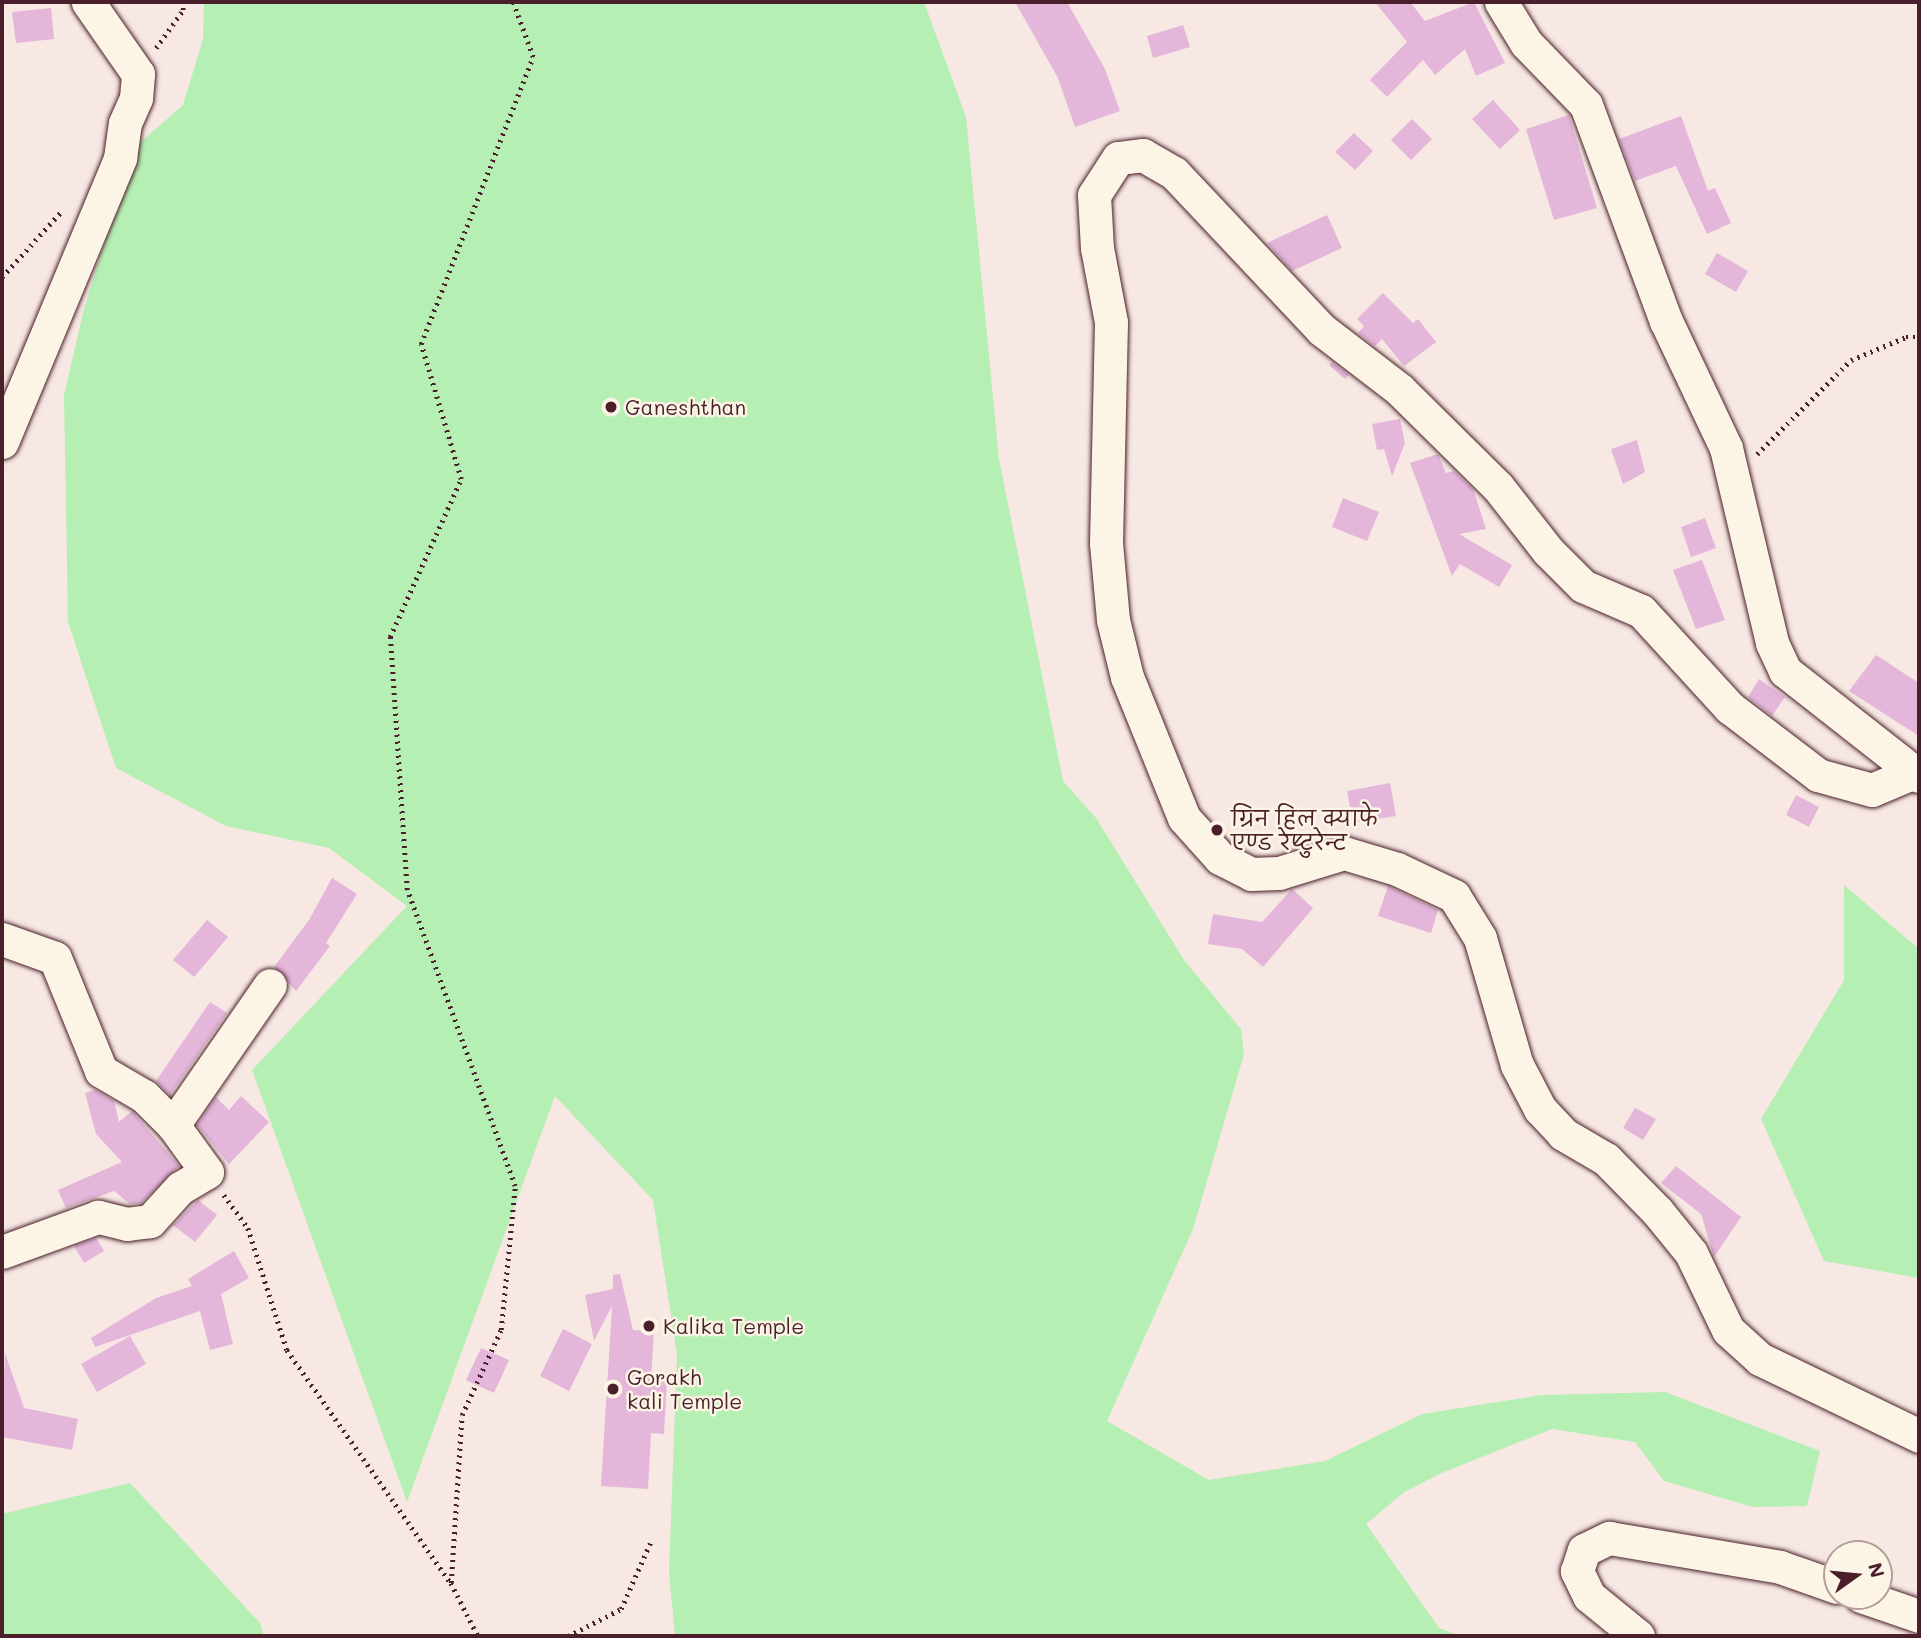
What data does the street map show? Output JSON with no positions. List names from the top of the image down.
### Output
{
  "places": [
    "Ganeshthan",
    "ग्रिन हिल क्याफे एण्ड रेष्टुरेन्ट",
    "Kalika Temple",
    "Gorakh kali Temple"
  ],
  "north": "right"
}
